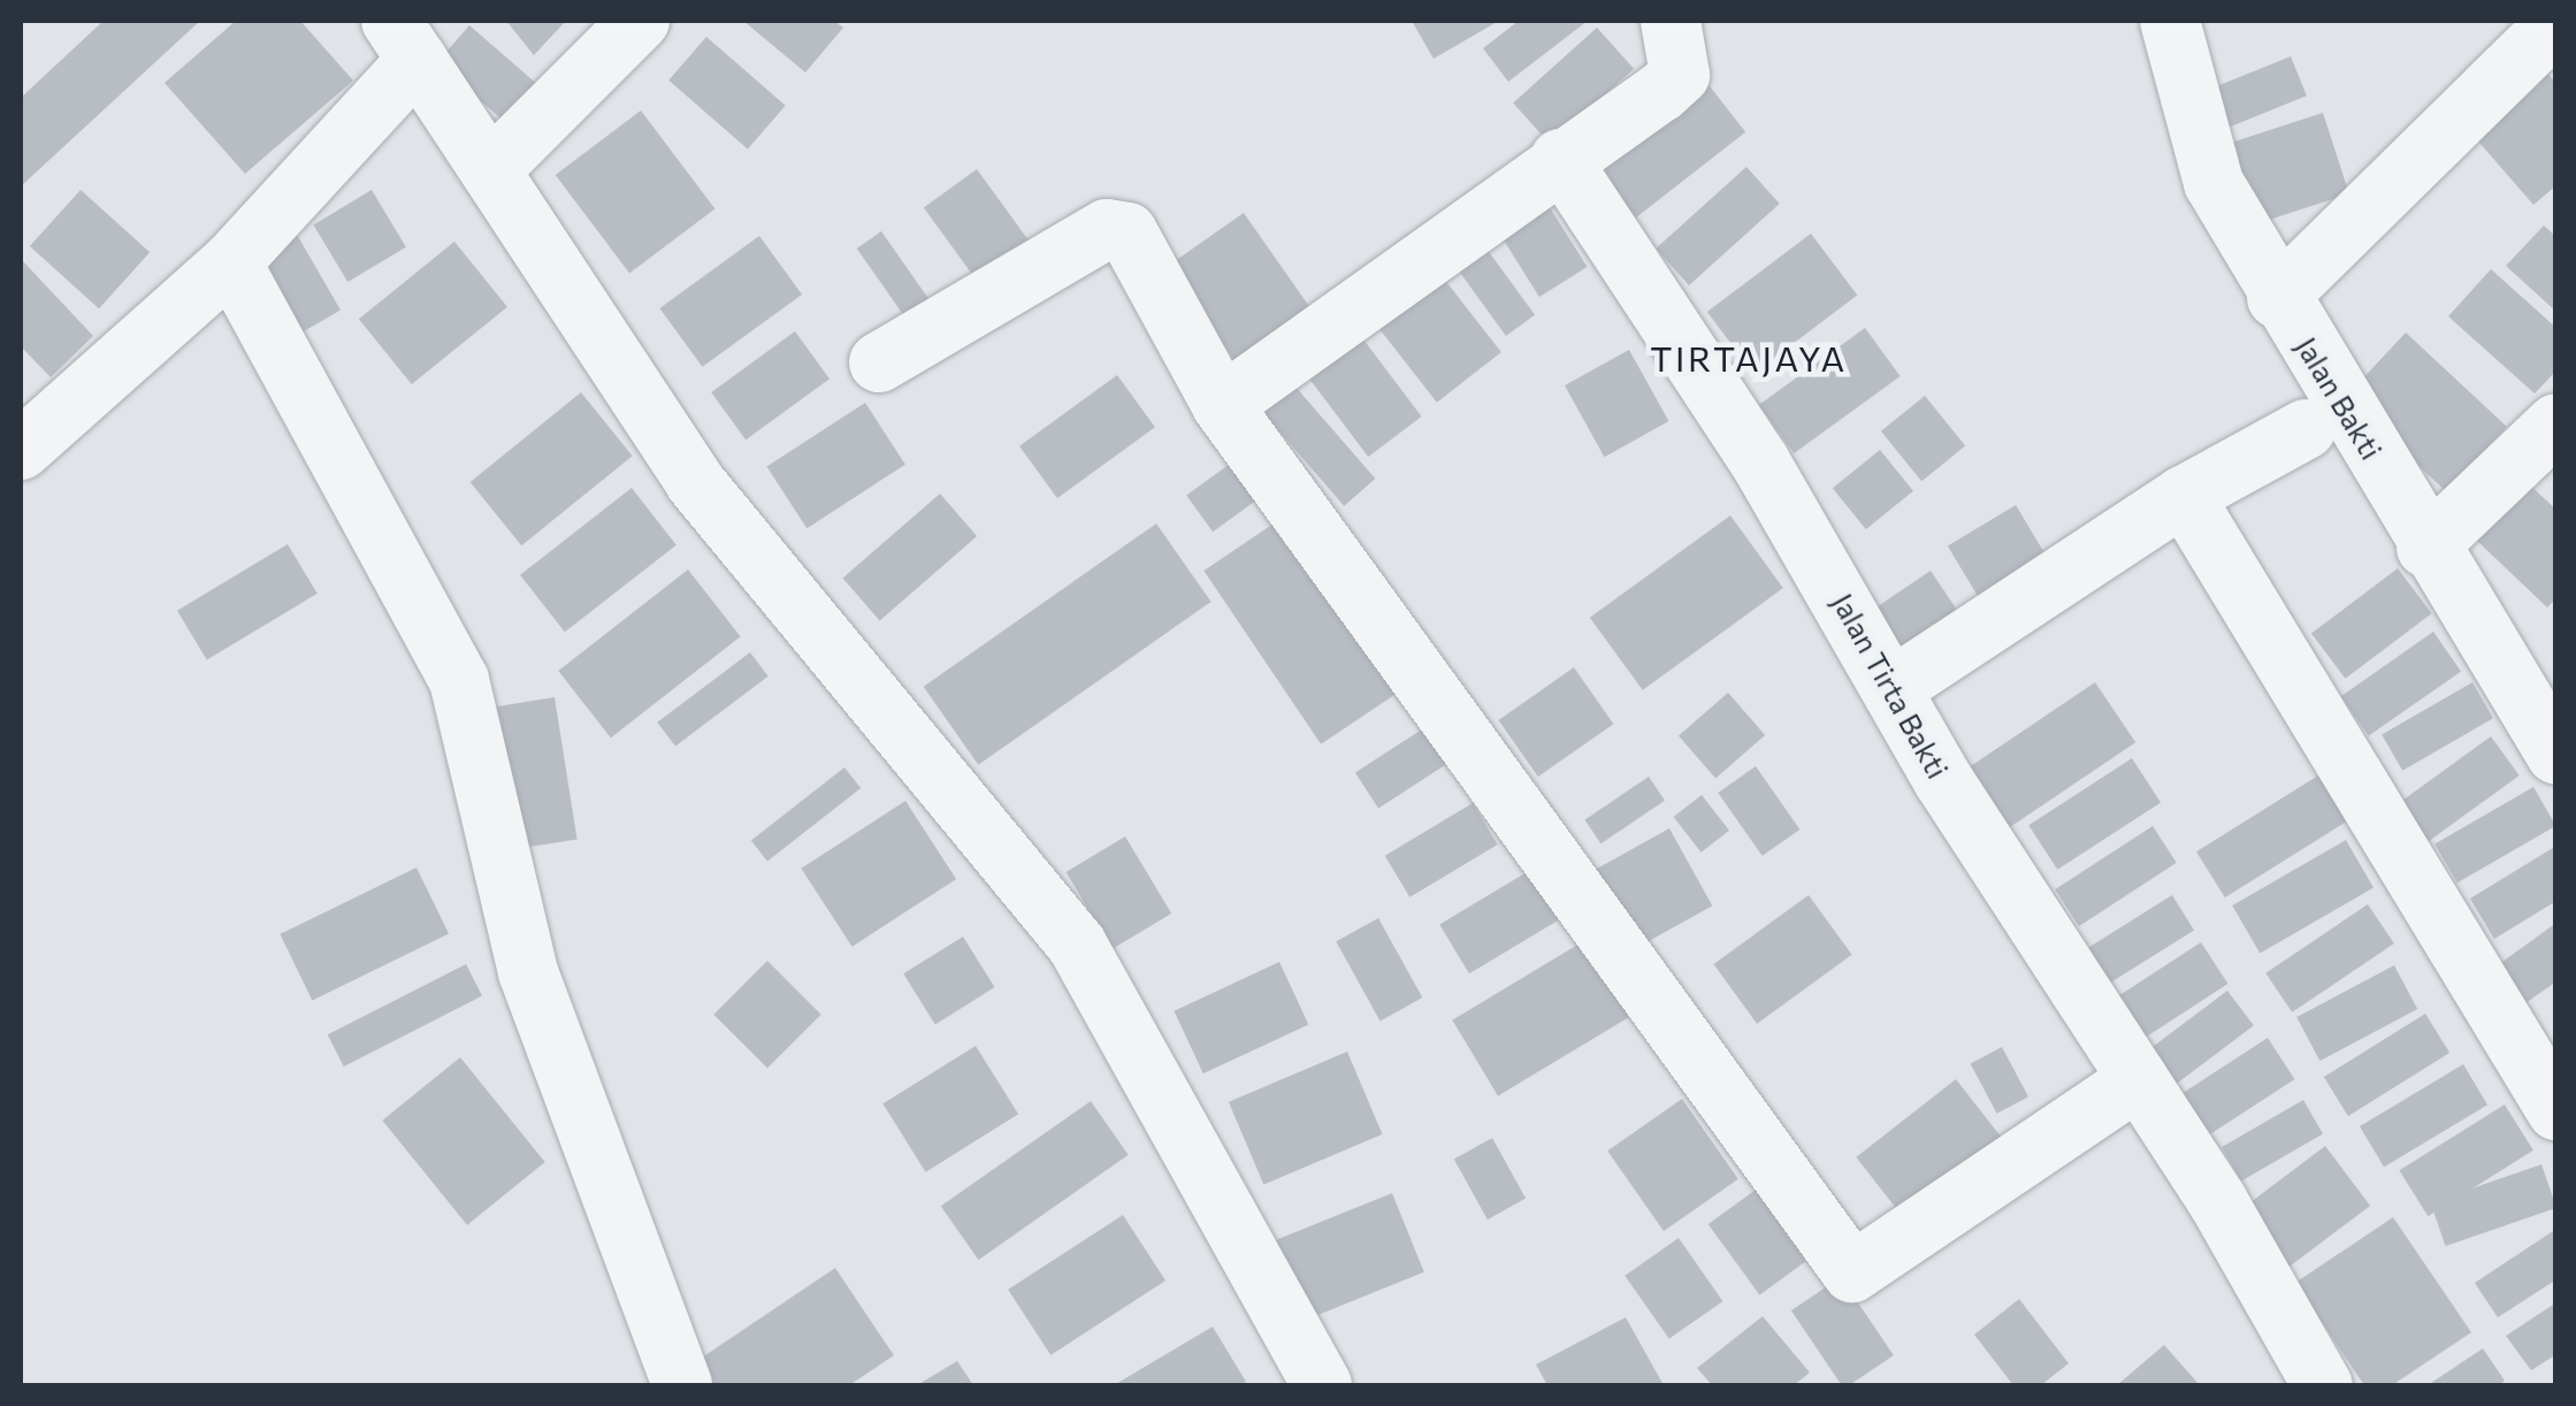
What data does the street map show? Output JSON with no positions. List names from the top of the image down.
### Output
{
  "streets": {
    "street": ["Jalan Bakti", "Jalan Tirta Bakti"]
  },
  "districts": ["TIRTAJAYA"]
}
